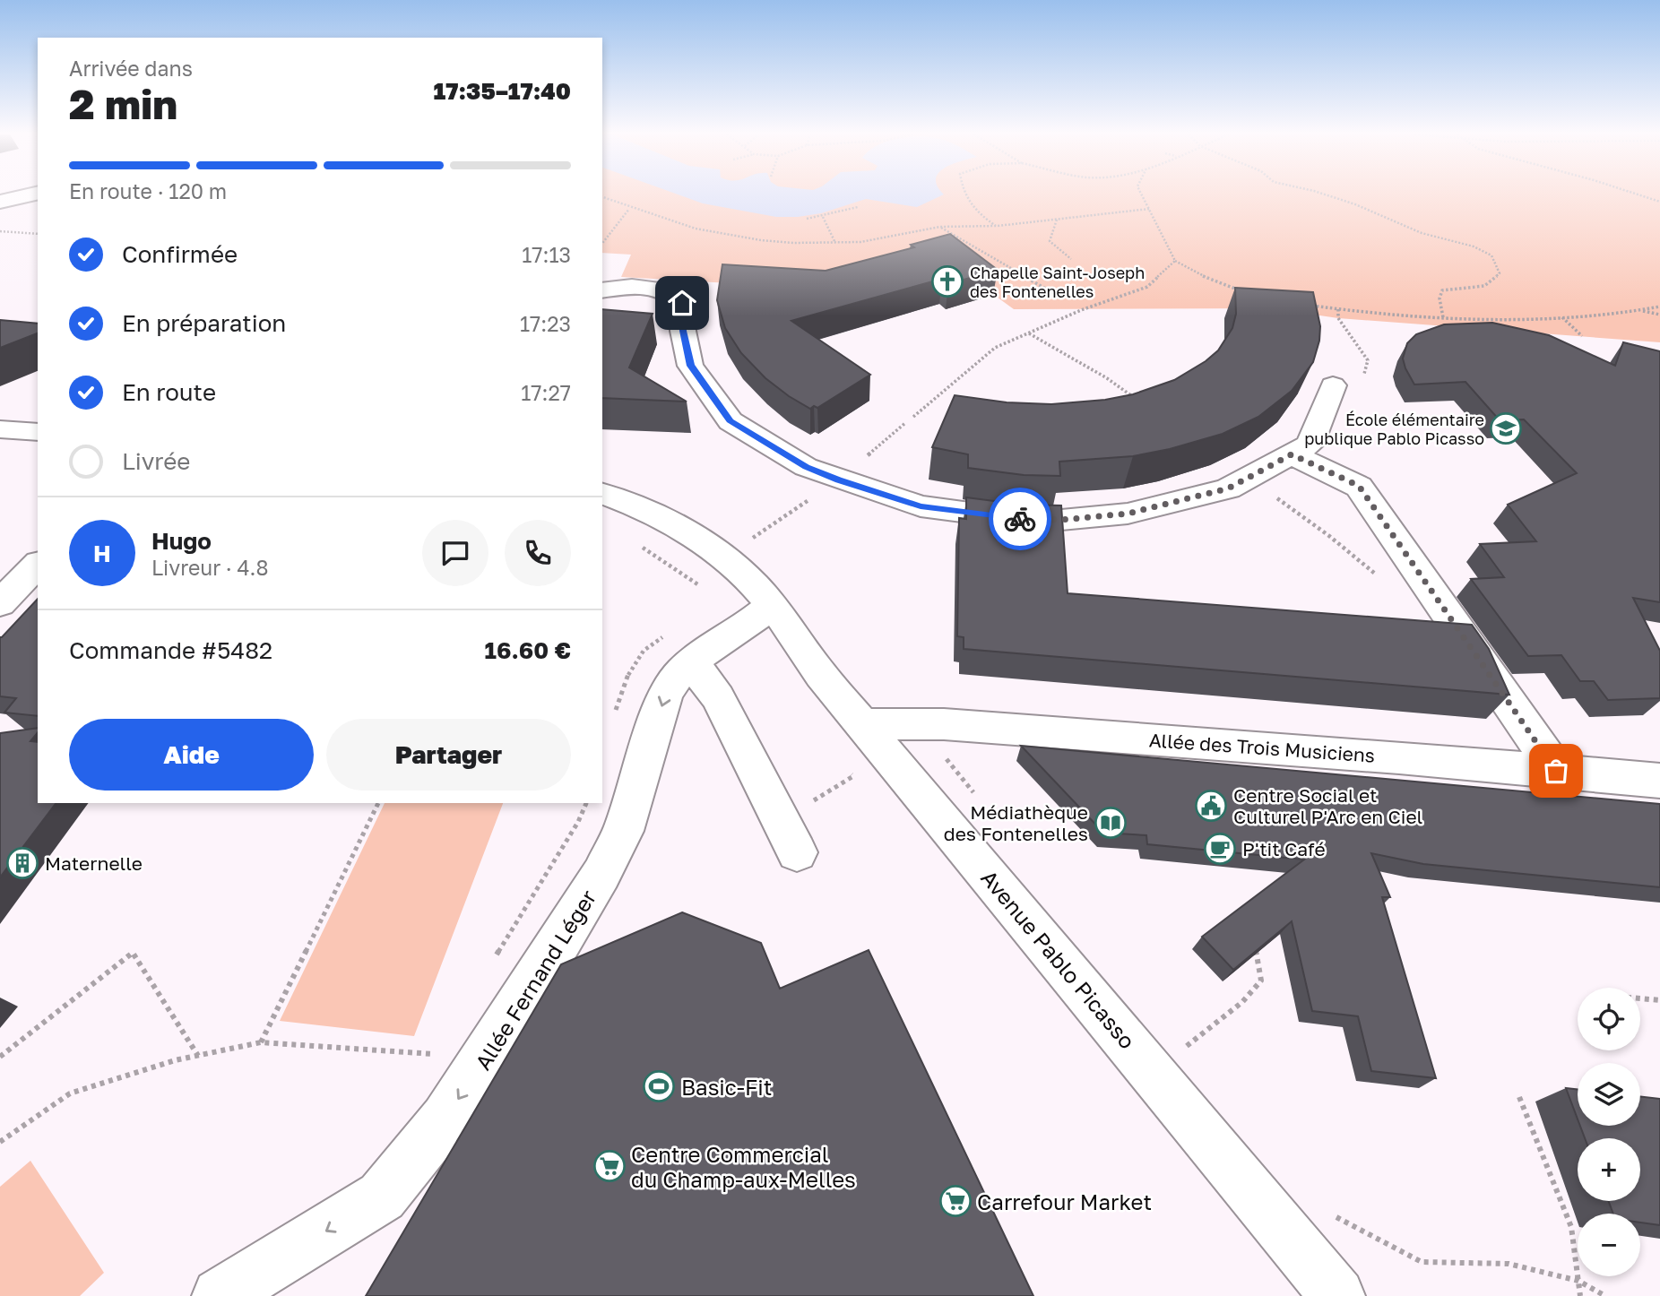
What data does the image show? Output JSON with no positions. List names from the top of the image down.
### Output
{
  "streets": {
    "street": ["Allée des Trois Musiciens", "Avenue Pablo Picasso", "Allée Fernand Léger"]
  },
  "crossings": [
    ["Allée des Trois Musiciens", "Avenue Pablo Picasso"],
    ["Avenue Pablo Picasso", "Allée Fernand Léger"]
  ],
  "one_way": ["Allée Fernand Léger"],
  "places": {
    "church": ["Chapelle Saint-Joseph des Fontenelles"],
    "school or university": ["École élémentaire publique Pablo Picasso"],
    "public building": ["Centre Social et Culturel P'Arc en Ciel"],
    "library": ["Médiathèque des Fontenelles"],
    "cafe": ["P'tit Café"],
    "building": ["Maternelle"],
    "sports": ["Basic-Fit"],
    "supermarket": ["Centre Commercial du Champ-aux-Melles", "Carrefour Market"]
  },
  "page": {
    "heading": ["2 min", "Arrivée dans", "17:35–17:40"],
    "panel": [
      "Hugo",
      "Livreur · 4.8",
      "Commande #5482",
      "16.60 €"
    ],
    "bar": "En route · 120 m",
    "list": [
      ["Confirmée", "17:13"],
      ["En préparation", "17:23"],
      ["En route", "17:27"],
      "Livrée"
    ],
    "round": "H",
    "buttons": ["Aide", "Partager"],
    "map_buttons": ["+", "−"]
  }
}
